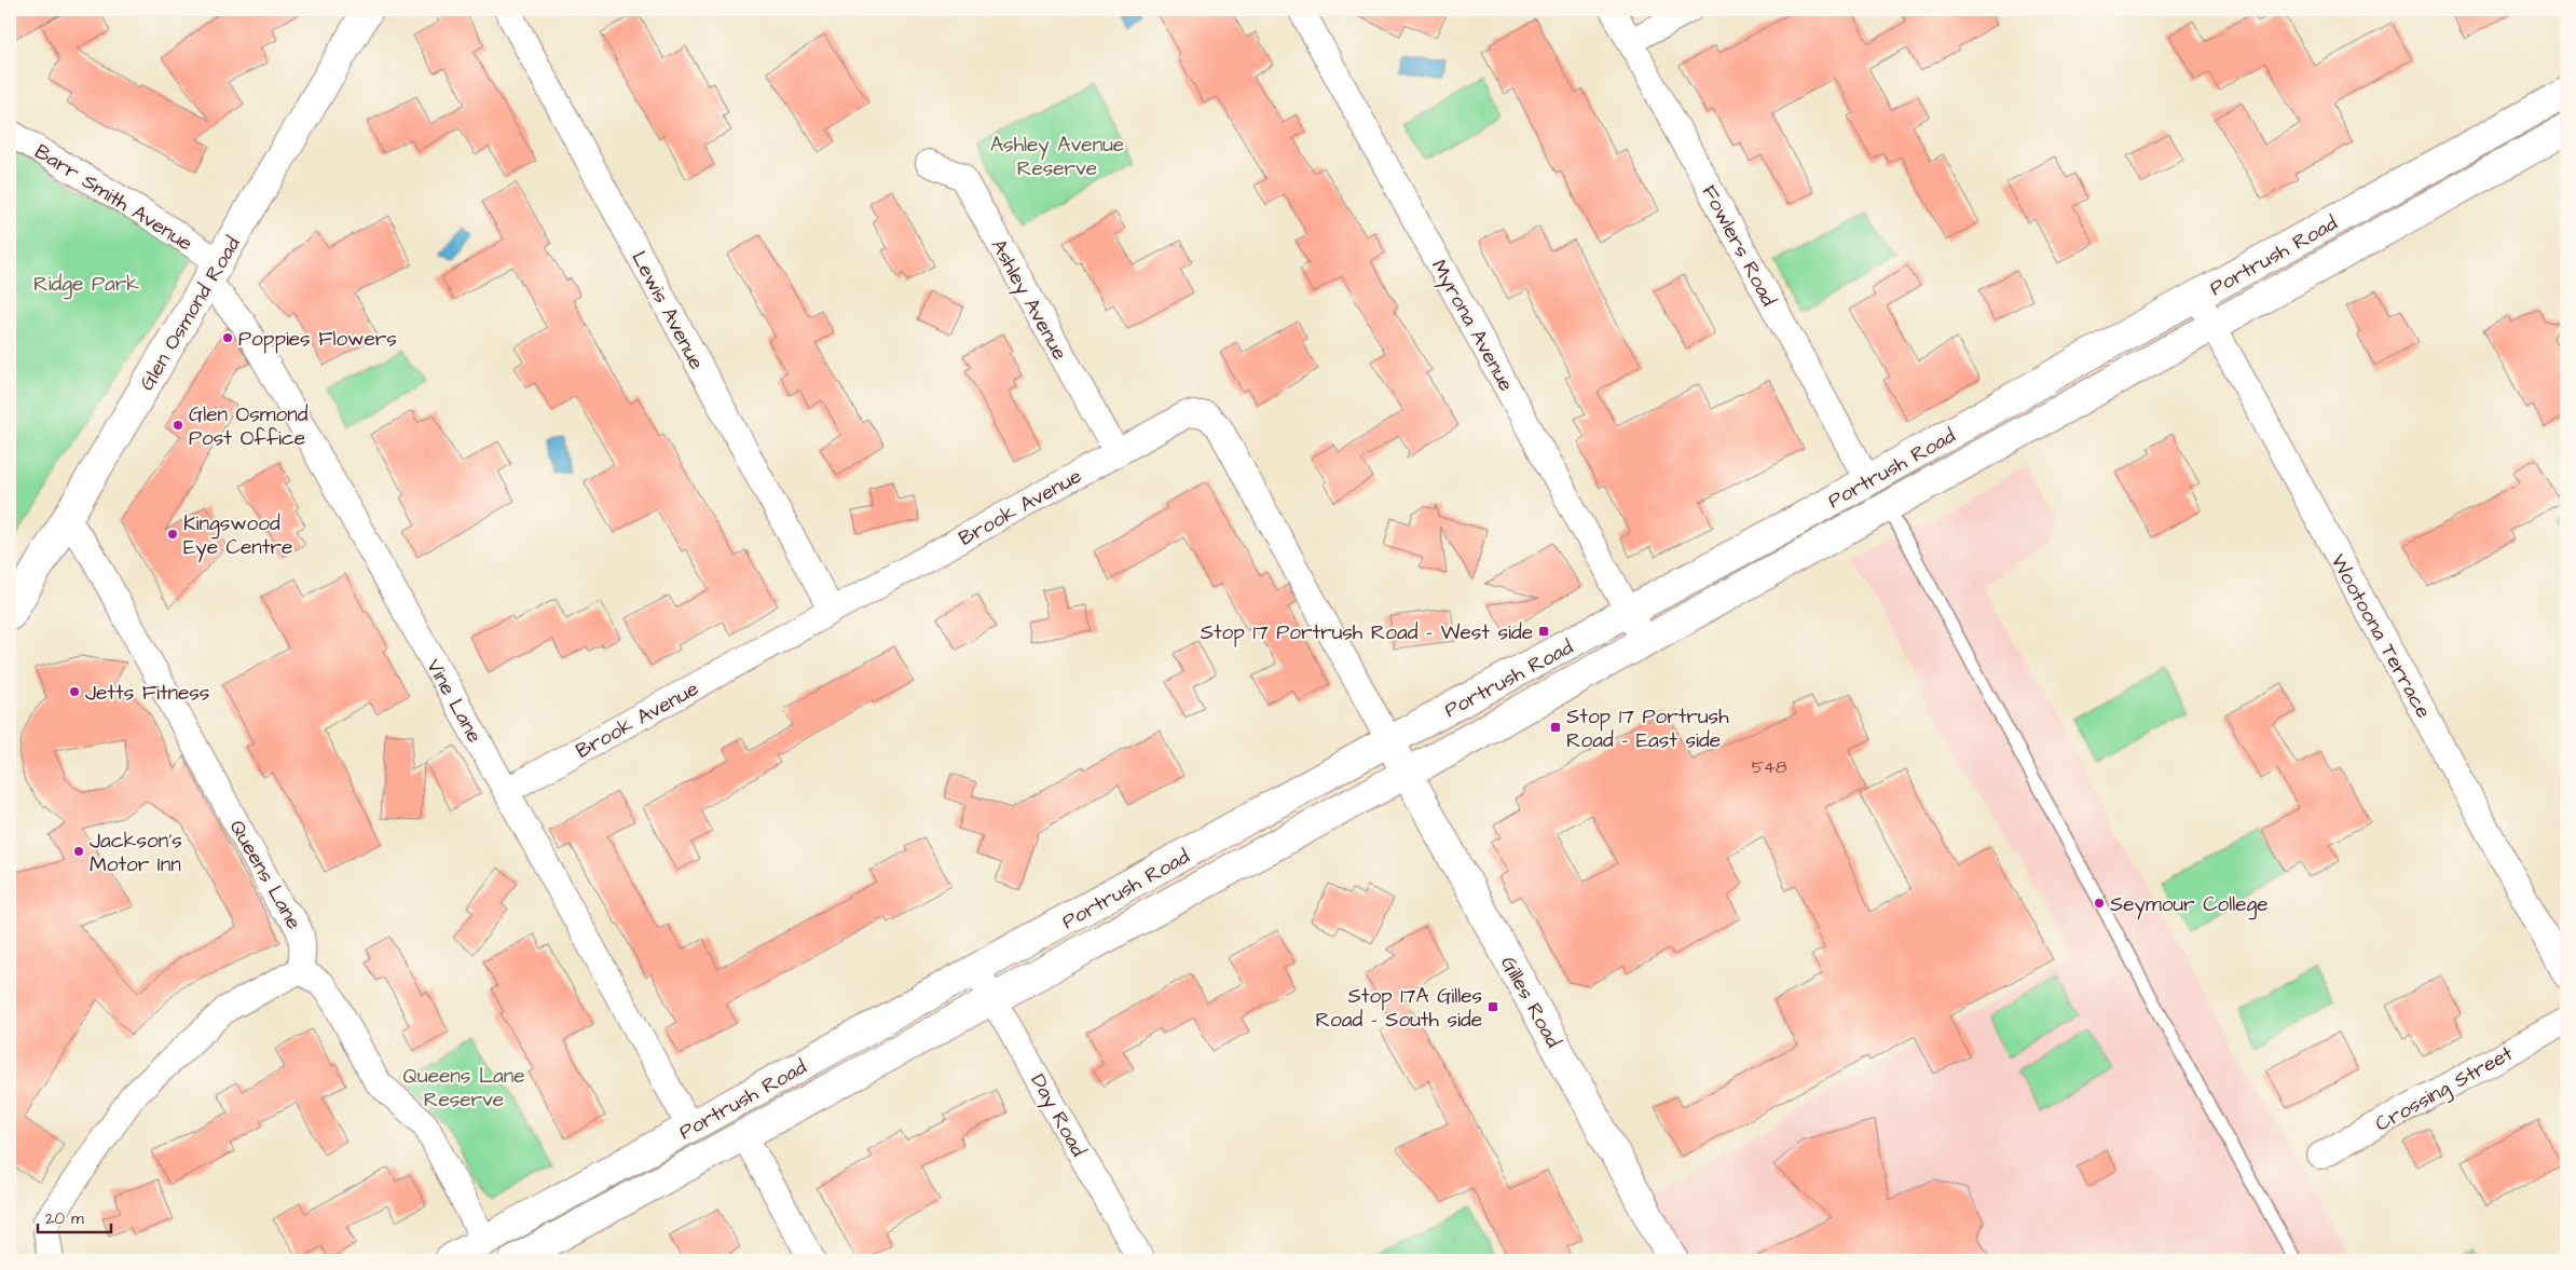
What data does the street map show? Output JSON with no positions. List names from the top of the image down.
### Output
{
  "streets": {
    "main road": ["Portrush Road", "Glen Osmond Road", "Gilles Road"],
    "street": [
      "Barr Smith Avenue",
      "Fowlers Road",
      "Ashley Avenue",
      "Lewis Avenue",
      "Myrona Avenue",
      "Brook Avenue",
      "Wootoona Terrace",
      "Vine Lane",
      "Queens Lane",
      "Crossing Street",
      "Day Road"
    ]
  },
  "crossings": [
    ["Barr Smith Avenue", "Glen Osmond Road"],
    ["Barr Smith Avenue", "Vine Lane"],
    ["Fowlers Road", "Portrush Road"],
    ["Portrush Road", "Myrona Avenue"],
    ["Portrush Road", "Brook Avenue"],
    ["Portrush Road", "Wootoona Terrace"],
    ["Portrush Road", "Vine Lane"],
    ["Portrush Road", "Gilles Road"],
    ["Portrush Road", "Day Road"],
    ["Ashley Avenue", "Brook Avenue"],
    ["Lewis Avenue", "Brook Avenue"],
    ["Glen Osmond Road", "Vine Lane"],
    ["Glen Osmond Road", "Queens Lane"],
    ["Brook Avenue", "Vine Lane"],
    ["Brook Avenue", "Gilles Road"]
  ],
  "parks": ["Ashley Avenue Reserve", "Ridge Park", "Queens Lane Reserve"],
  "places": {
    "other": [
      "Poppies Flowers",
      "Glen Osmond Post Office",
      "Kingswood Eye Centre",
      "Jetts Fitness",
      "Jackson's Motor Inn",
      "Seymour College"
    ],
    "transit": ["Stop 17 Portrush Road - West side", "Stop 17 Portrush Road - East side", "Stop 17A Gilles Road - South side"]
  },
  "house_numbers": ["548"],
  "scale_bar": "20 m"
}
